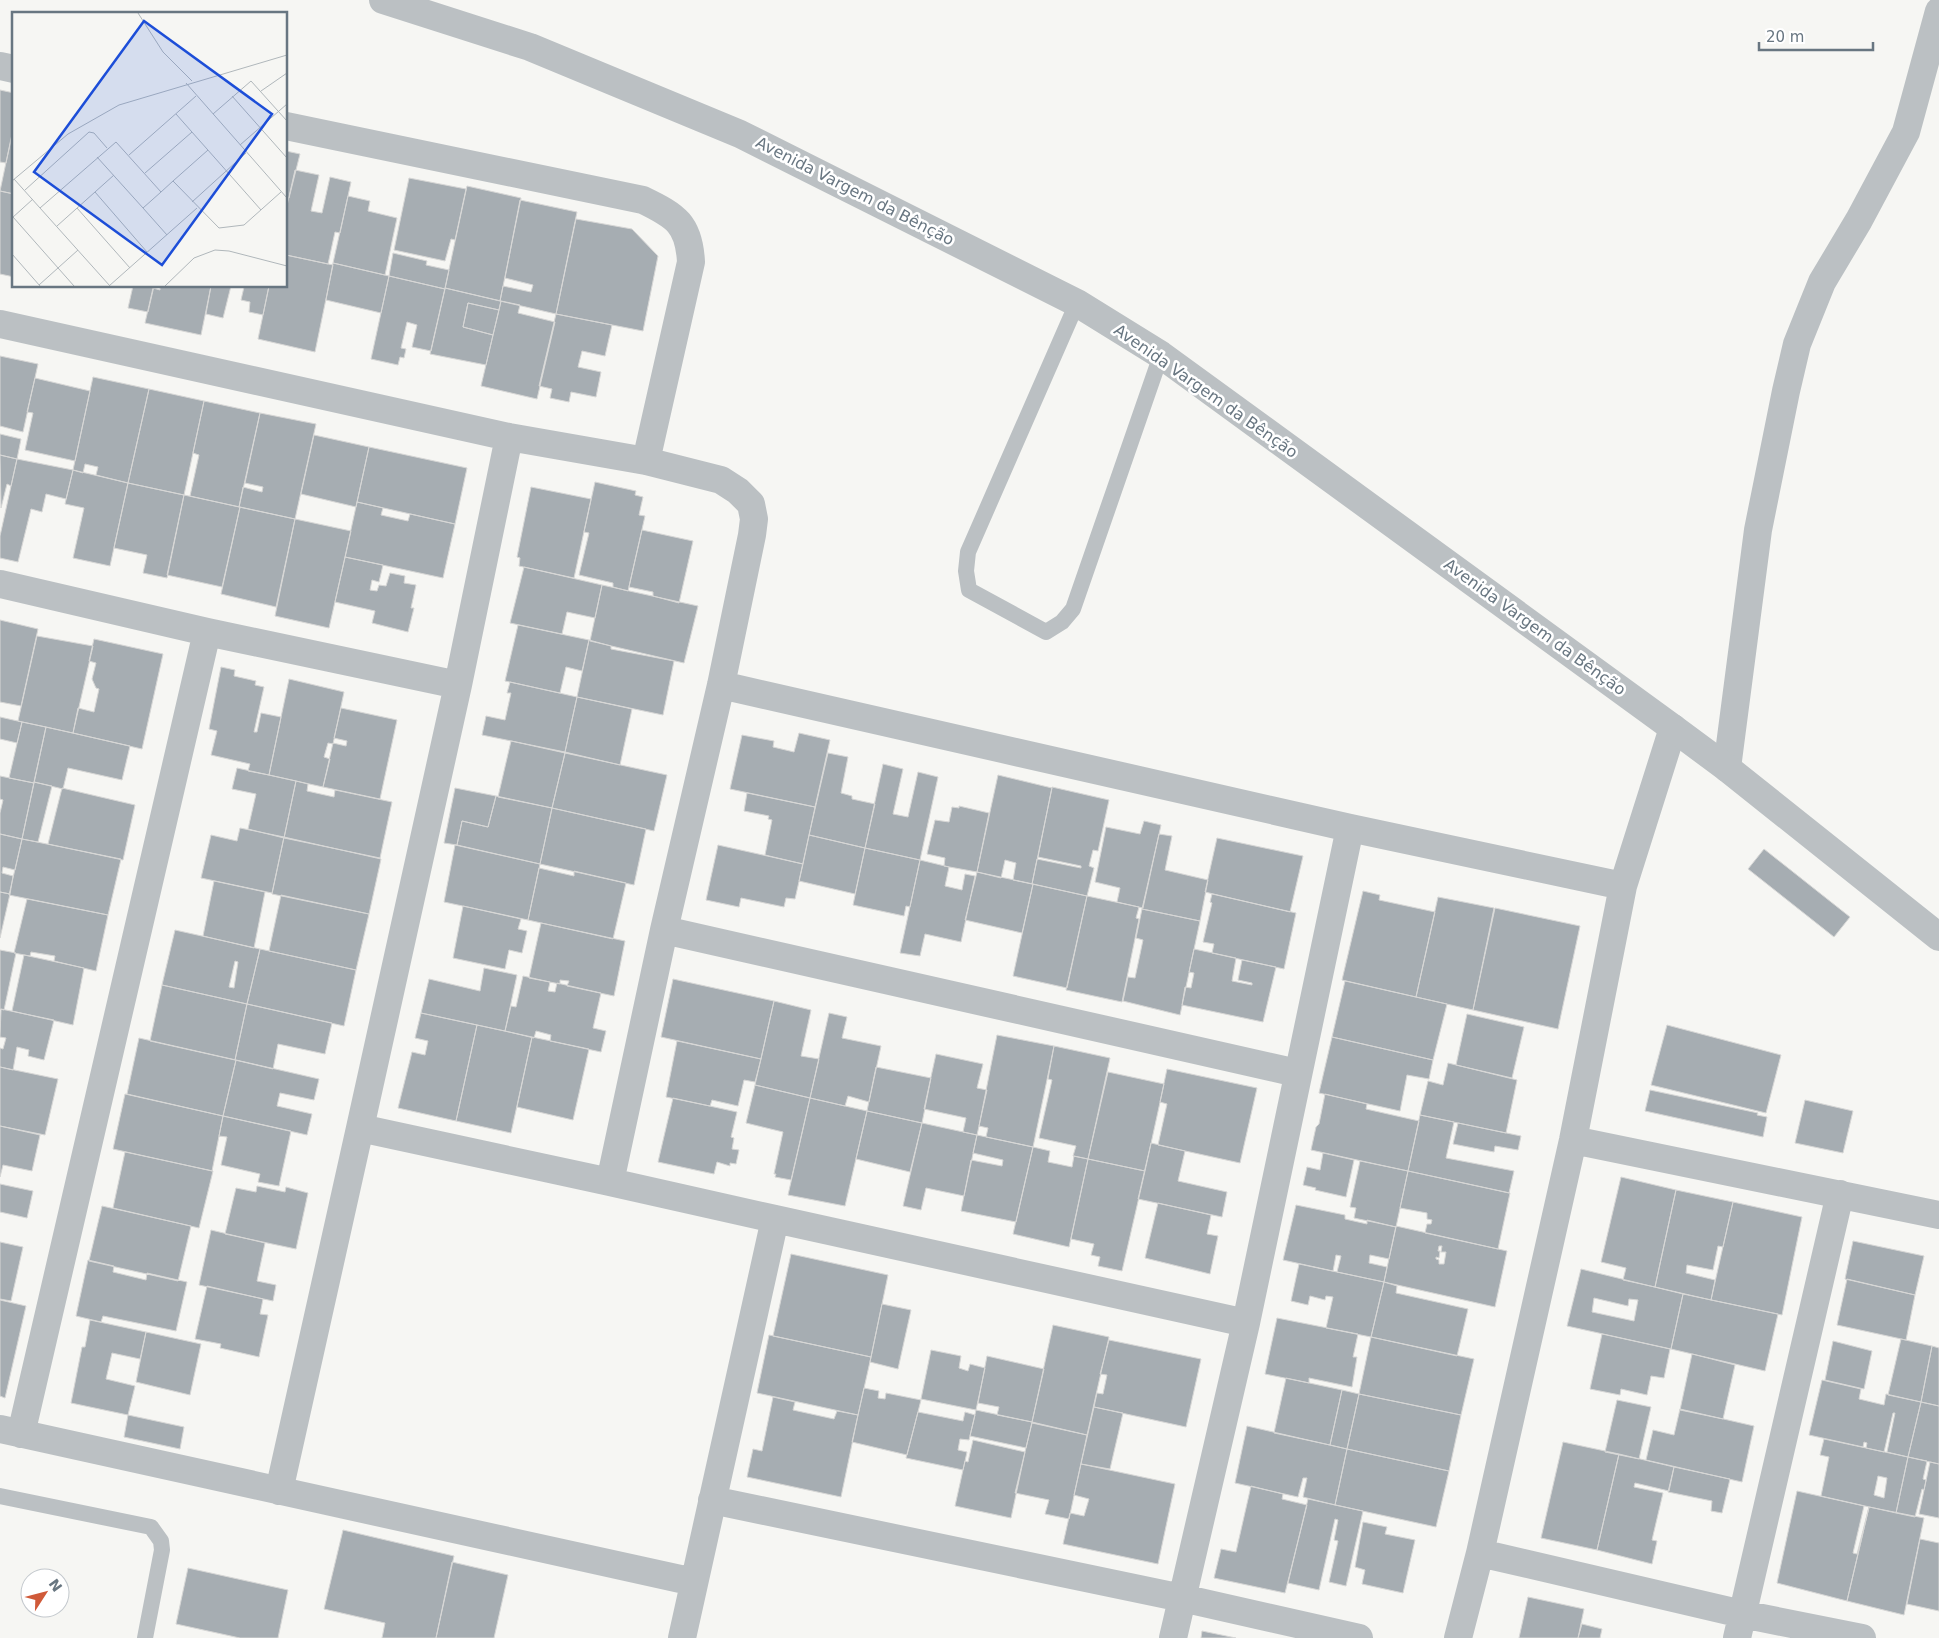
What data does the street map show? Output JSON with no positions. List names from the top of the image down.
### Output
{
  "streets": {
    "street": ["Avenida Vargem da Bênção"]
  },
  "scale_bar": "20 m",
  "north": "top right"
}
